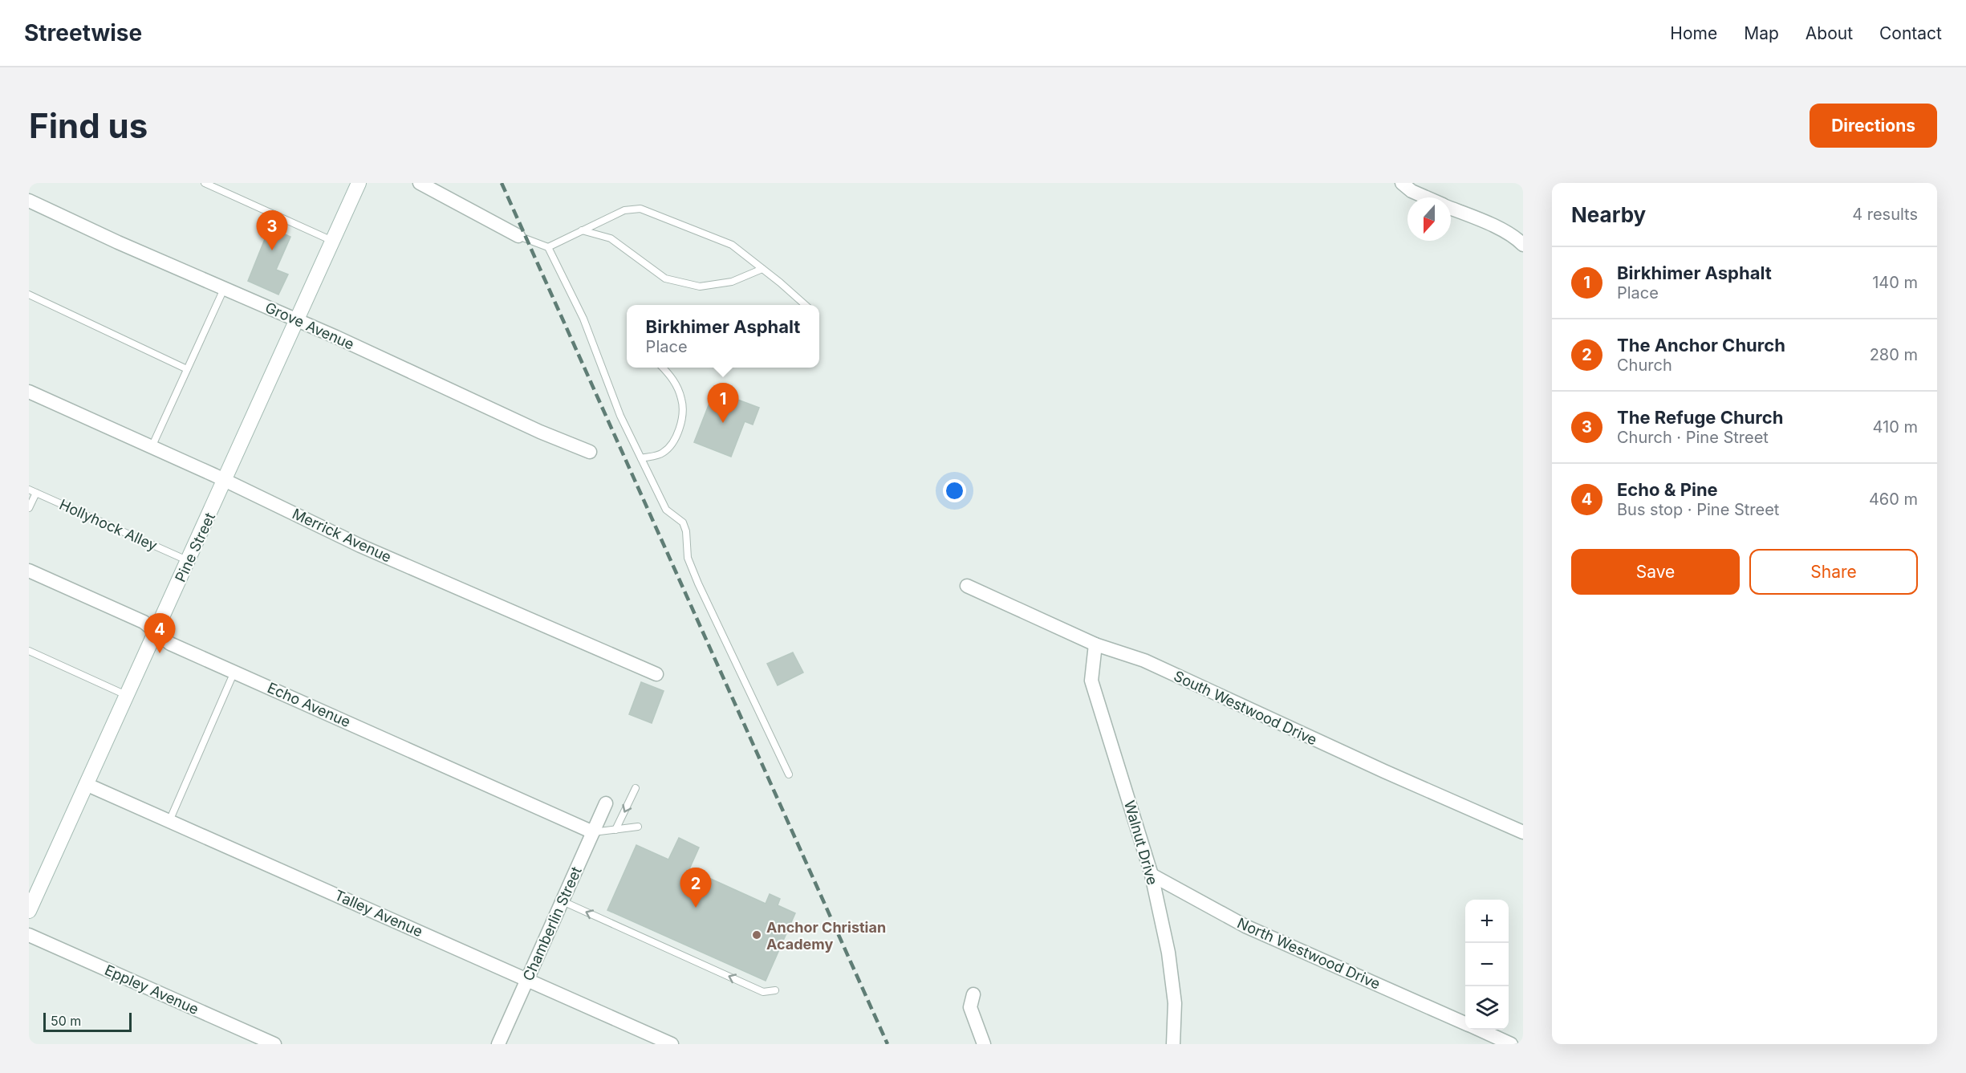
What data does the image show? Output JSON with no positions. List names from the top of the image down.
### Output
{
  "streets": {
    "main road": ["Pine Street"],
    "street": [
      "Grove Avenue",
      "Merrick Avenue",
      "Echo Avenue",
      "South Westwood Drive",
      "Walnut Drive",
      "Talley Avenue",
      "Chamberlin Street",
      "North Westwood Drive",
      "Eppley Avenue"
    ],
    "lane": ["Hollyhock Alley"]
  },
  "crossings": [
    ["Grove Avenue", "Pine Street"],
    ["Hollyhock Alley", "Pine Street"],
    ["Merrick Avenue", "Pine Street"],
    ["Pine Street", "Echo Avenue"],
    ["Pine Street", "Talley Avenue"],
    ["Echo Avenue", "Chamberlin Street"],
    ["South Westwood Drive", "Walnut Drive"],
    ["Walnut Drive", "North Westwood Drive"],
    ["Talley Avenue", "Chamberlin Street"]
  ],
  "places": ["Anchor Christian Academy"],
  "scale_bar": "50 m",
  "north": "bottom",
  "page": {
    "header": "Streetwise",
    "nav": [
      "Home",
      "Map",
      "About",
      "Contact"
    ],
    "buttons": [
      "Directions",
      ["Save", "Share"]
    ],
    "title": "Find us",
    "heading": ["Nearby", "4 results"],
    "pins": [
      "3",
      "1",
      "4",
      "2"
    ],
    "list": [
      {
        "mark": "1",
        "name": "Birkhimer Asphalt",
        "note": "Place",
        "value": "140 m"
      },
      {
        "mark": "2",
        "name": "The Anchor Church",
        "note": "Church",
        "value": "280 m"
      },
      {
        "mark": "3",
        "name": "The Refuge Church",
        "note": "Church · Pine Street",
        "value": "410 m"
      },
      {
        "mark": "4",
        "name": "Echo & Pine",
        "note": "Bus stop · Pine Street",
        "value": "460 m"
      }
    ],
    "popup": ["Birkhimer Asphalt", "Place"],
    "map_buttons": ["+", "−"],
    "scale": "50 m"
  }
}
